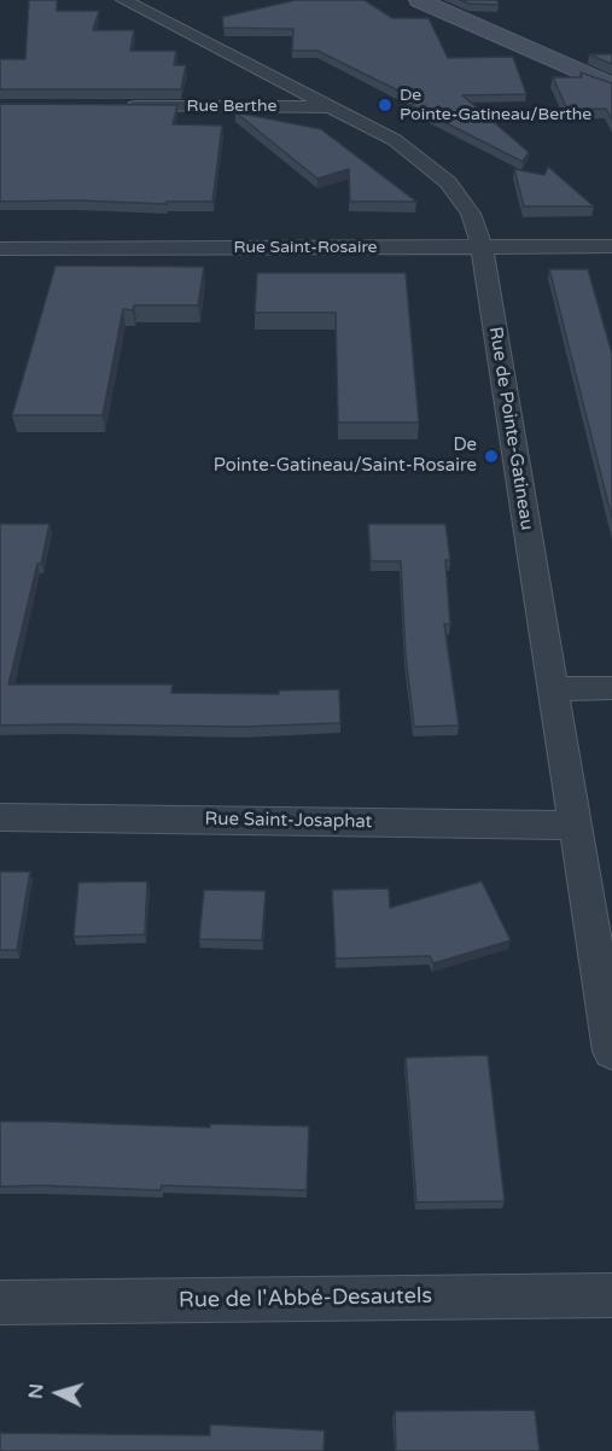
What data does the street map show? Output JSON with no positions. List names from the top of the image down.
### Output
{
  "streets": {
    "street": [
      "Rue Berthe",
      "Rue Saint-Rosaire",
      "Rue de Pointe-Gatineau",
      "Rue Saint-Josaphat",
      "Rue de l'Abbé-Desautels"
    ]
  },
  "crossings": [
    ["Rue Berthe", "Rue de Pointe-Gatineau"],
    ["Rue Saint-Rosaire", "Rue de Pointe-Gatineau"],
    ["Rue de Pointe-Gatineau", "Rue Saint-Josaphat"]
  ],
  "places": ["De Pointe-Gatineau/Berthe", "De Pointe-Gatineau/Saint-Rosaire"],
  "north": "left"
}
